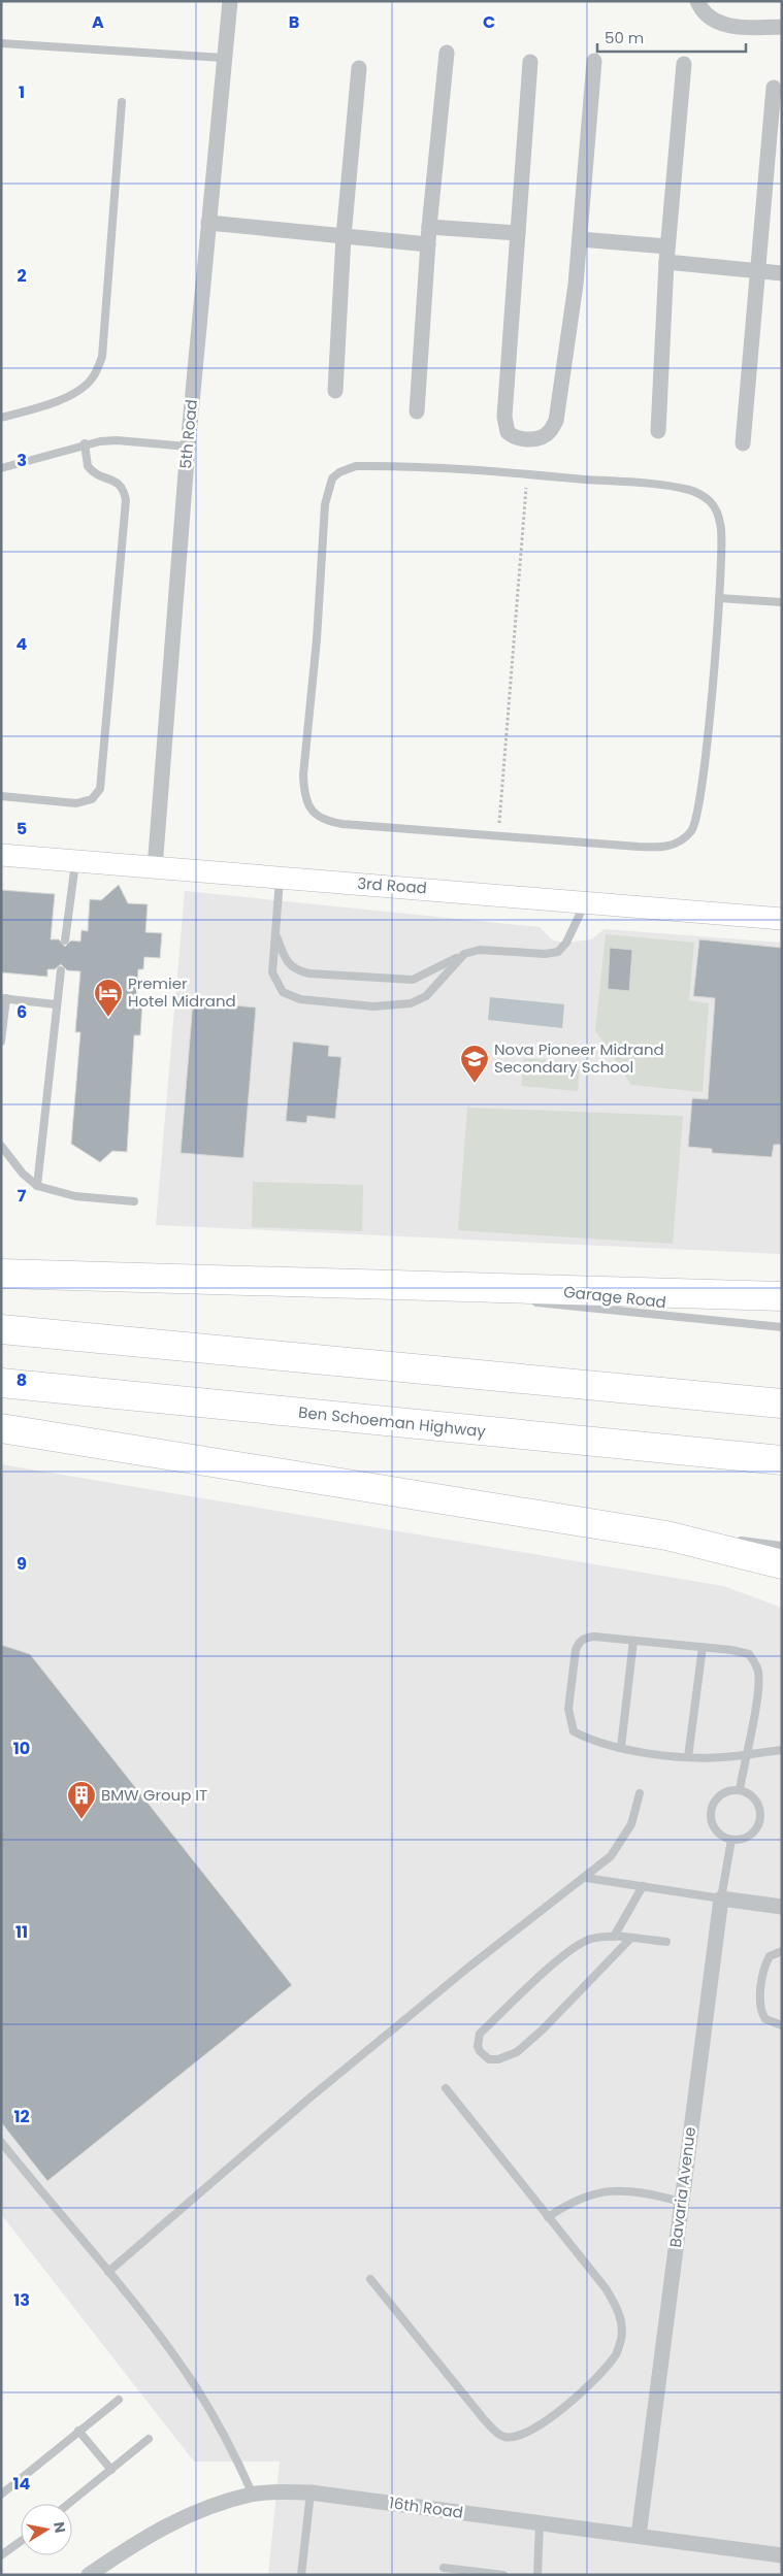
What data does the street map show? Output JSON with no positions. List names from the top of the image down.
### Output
{
  "streets": {
    "highway": ["Ben Schoeman Highway"],
    "street": [
      "5th Road",
      "3rd Road",
      "Bavaria Avenue",
      "16th Road"
    ],
    "lane": ["Garage Road"]
  },
  "crossings": [
    ["5th Road", "3rd Road"],
    ["Bavaria Avenue", "16th Road"]
  ],
  "places": {
    "hotel": ["Premier Hotel Midrand"],
    "school or university": ["Nova Pioneer Midrand Secondary School"],
    "building": ["BMW Group IT"]
  },
  "scale_bar": "50 m",
  "north": "right",
  "grid": {
    "columns": ["A", "B", "C"],
    "rows": [
      "1",
      "2",
      "3",
      "4",
      "5",
      "6",
      "7",
      "8",
      "9",
      "10",
      "11",
      "12",
      "13",
      "14"
    ]
  }
}
